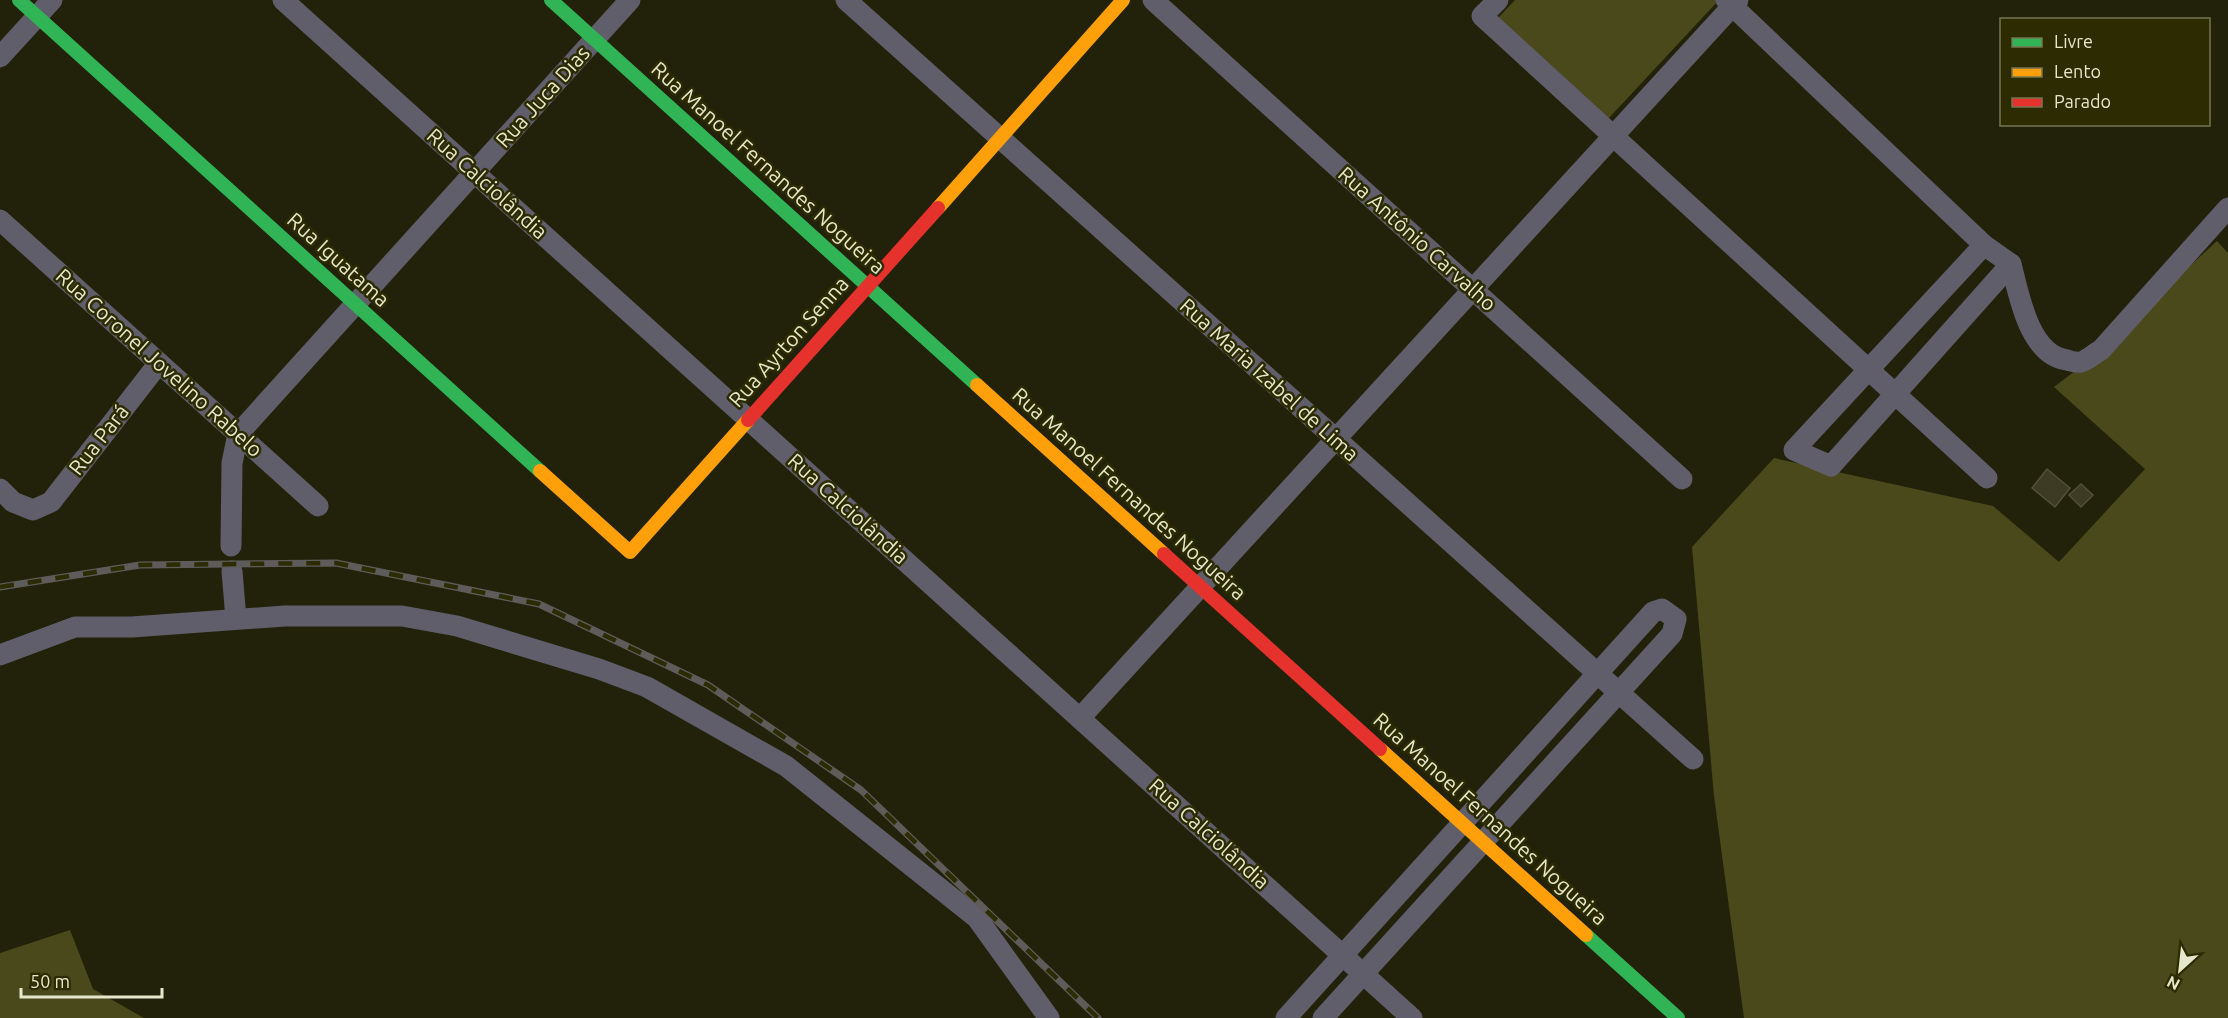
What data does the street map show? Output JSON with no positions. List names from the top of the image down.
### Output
{
  "streets": {
    "street": [
      "Rua Juca Dias",
      "Rua Manoel Fernandes Nogueira",
      "Rua Calciolândia",
      "Rua Antônio Carvalho",
      "Rua Iguatama",
      "Rua Ayrton Senna",
      "Rua Coronel Jovelino Rabelo",
      "Rua Maria Izabel de Lima",
      "Rua Pará"
    ]
  },
  "crossings": [
    ["Rua Juca Dias", "Rua Manoel Fernandes Nogueira"],
    ["Rua Juca Dias", "Rua Calciolândia"],
    ["Rua Juca Dias", "Rua Iguatama"],
    ["Rua Juca Dias", "Rua Coronel Jovelino Rabelo"],
    ["Rua Manoel Fernandes Nogueira", "Rua Ayrton Senna"],
    ["Rua Calciolândia", "Rua Ayrton Senna"],
    ["Rua Iguatama", "Rua Ayrton Senna"],
    ["Rua Ayrton Senna", "Rua Maria Izabel de Lima"],
    ["Rua Coronel Jovelino Rabelo", "Rua Pará"]
  ],
  "legend": ["Livre", "Lento", "Parado"],
  "scale_bar": "50 m",
  "north": "bottom left"
}
